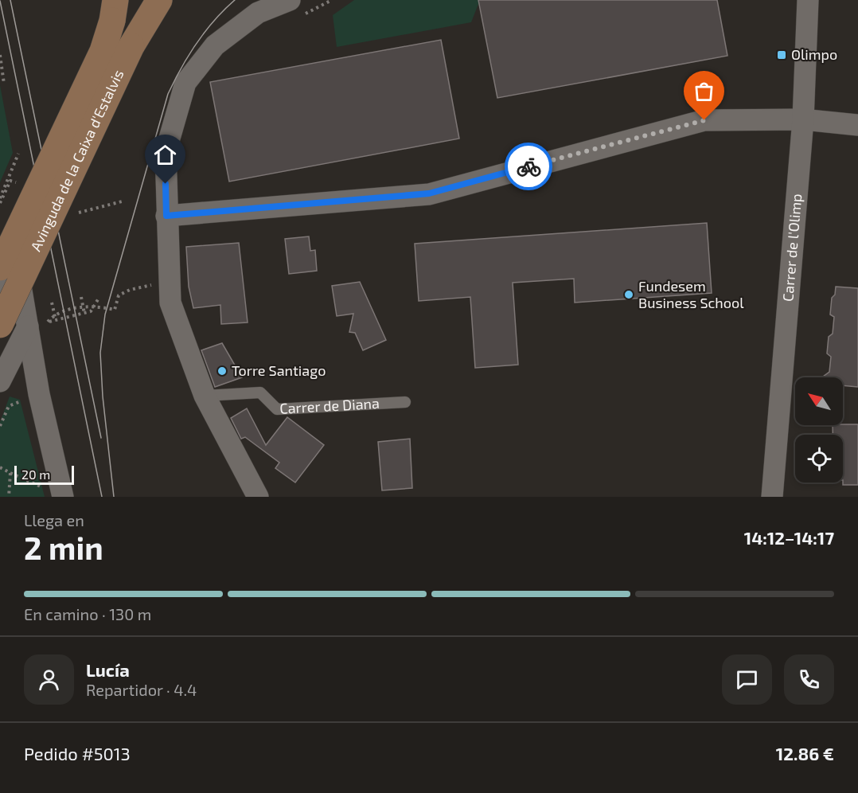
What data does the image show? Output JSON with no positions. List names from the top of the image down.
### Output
{
  "streets": {
    "main road": ["Avinguda de la Caixa d'Estalvis"],
    "street": ["Carrer de l'Olimp"],
    "lane": ["Carrer de Diana"]
  },
  "places": {
    "transit": ["Olimpo"],
    "other": ["Fundesem Business School", "Torre Santiago"]
  },
  "scale_bar": "20 m",
  "north": "top left",
  "page": {
    "scale": "20 m",
    "heading": ["2 min", "Llega en", "14:12–14:17"],
    "panel": [
      "Lucía",
      "Repartidor · 4.4",
      "Pedido #5013",
      "12.86 €"
    ],
    "bar": "En camino · 130 m"
  }
}
